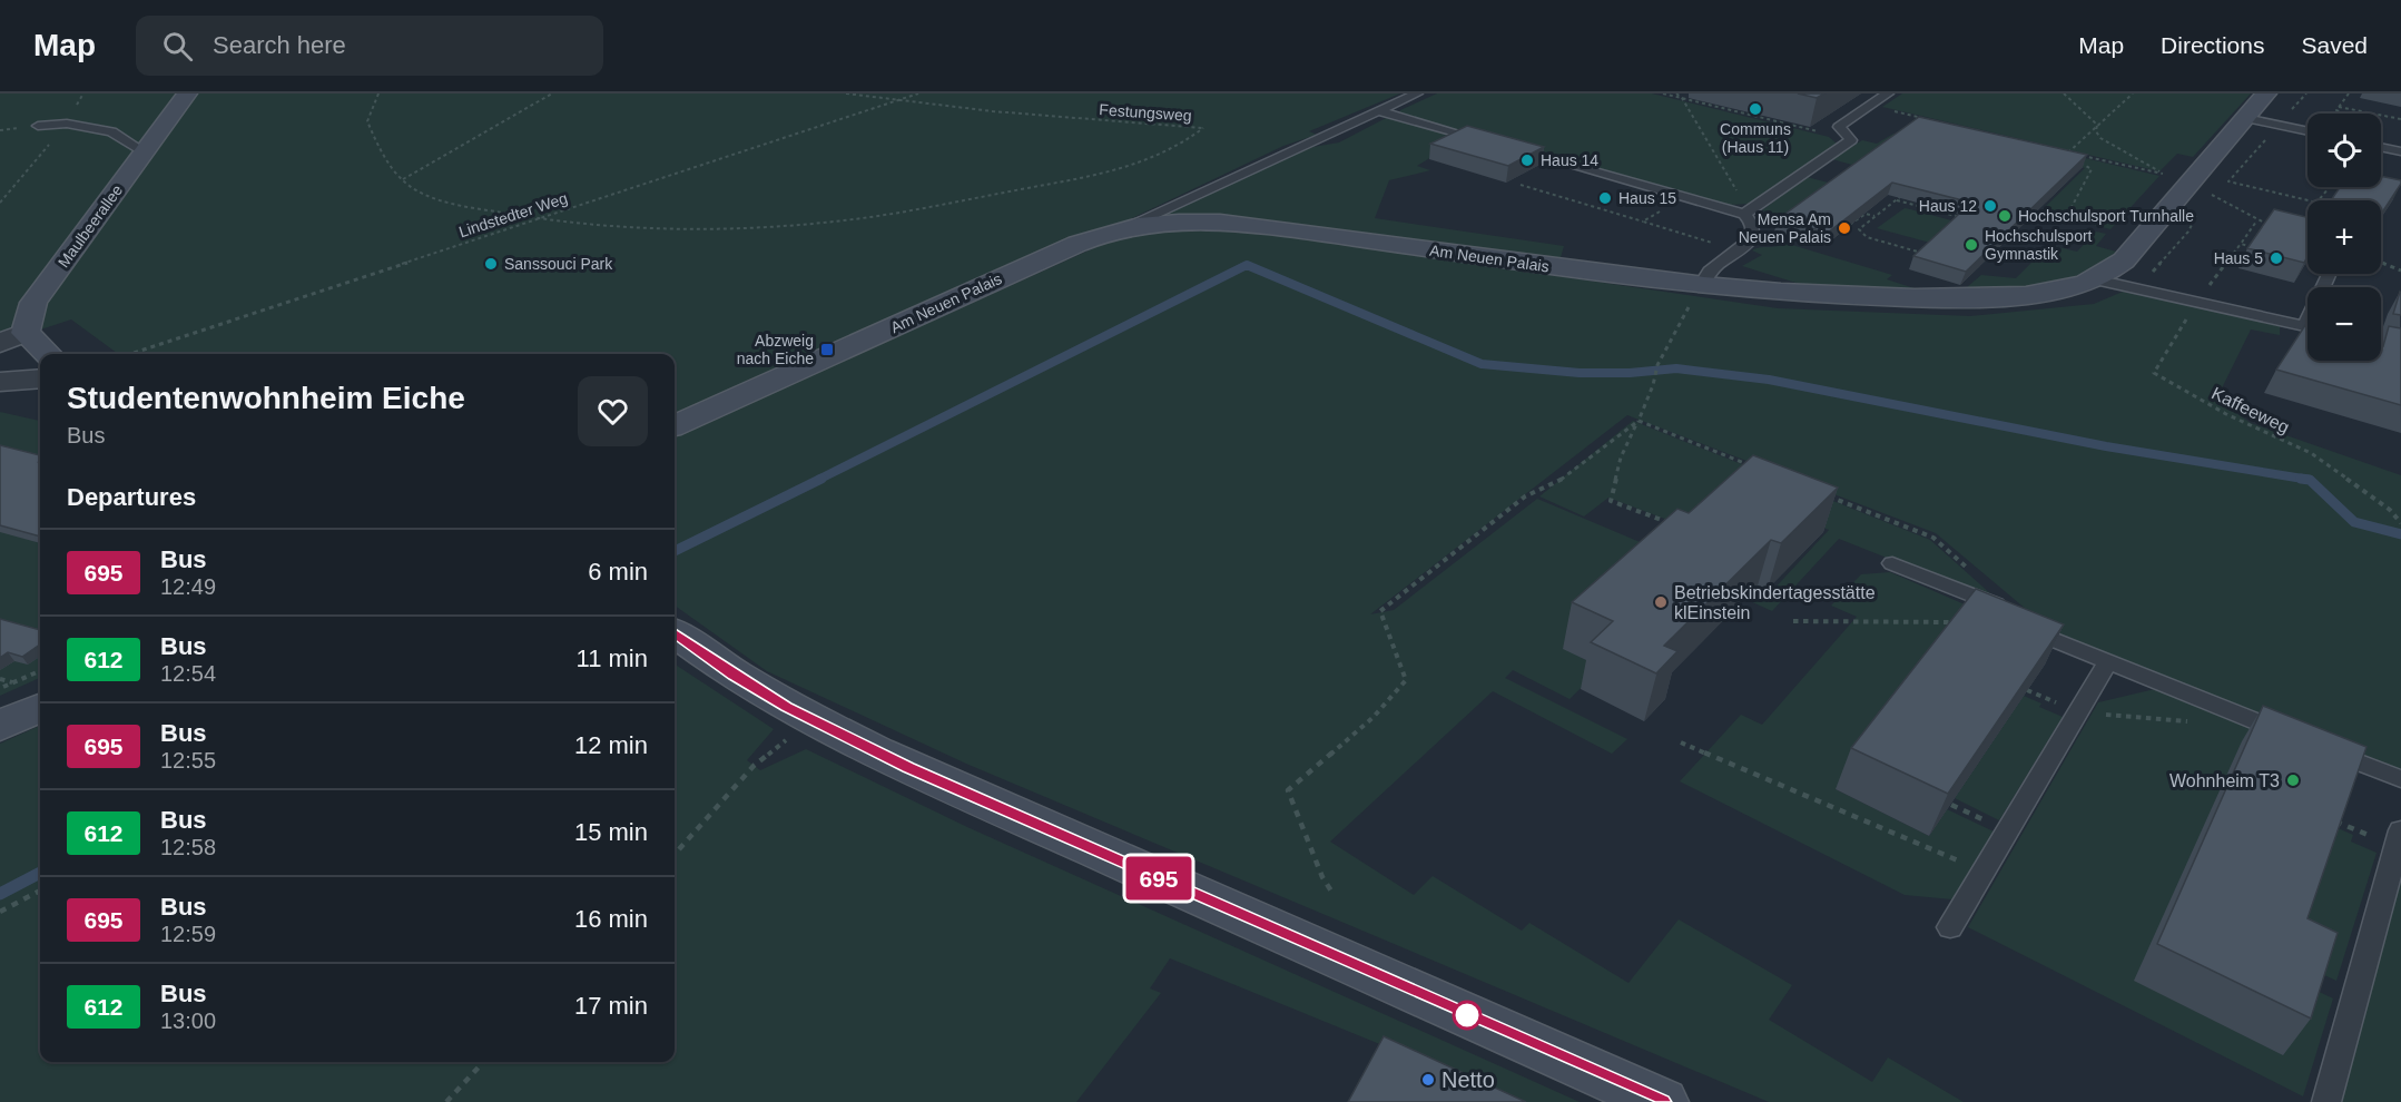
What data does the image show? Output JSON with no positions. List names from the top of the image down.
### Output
{
  "streets": {
    "street": ["Maulbeerallee", "Am Neuen Palais"],
    "path": ["Festungsweg", "Lindstedter Weg", "Kaffeeweg"]
  },
  "crossings": [
    ["Festungsweg", "Lindstedter Weg"]
  ],
  "places": {
    "other": [
      "Communs (Haus 11)",
      "Haus 14",
      "Haus 15",
      "Haus 12",
      "Hochschulsport Turnhalle",
      "Mensa Am Neuen Palais",
      "Hochschulsport Gymnastik",
      "Haus 5",
      "Sanssouci Park",
      "Betriebskindertagesstätte klEinstein",
      "Wohnheim T3",
      "Netto"
    ],
    "transit": ["Abzweig nach Eiche"]
  },
  "lines": ["bus line 695"],
  "page": {
    "header": "Map",
    "search": "Search here",
    "nav": ["Map", "Directions", "Saved"],
    "on_map": "695",
    "map_buttons": ["+", "−"],
    "heading": [
      ["Studentenwohnheim Eiche", "Bus"],
      "Departures"
    ],
    "list": [
      {
        "mark": "695",
        "name": "Bus",
        "note": "12:49",
        "value": "6 min"
      },
      {
        "mark": "612",
        "name": "Bus",
        "note": "12:54",
        "value": "11 min"
      },
      {
        "mark": "695",
        "name": "Bus",
        "note": "12:55",
        "value": "12 min"
      },
      {
        "mark": "612",
        "name": "Bus",
        "note": "12:58",
        "value": "15 min"
      },
      {
        "mark": "695",
        "name": "Bus",
        "note": "12:59",
        "value": "16 min"
      },
      {
        "mark": "612",
        "name": "Bus",
        "note": "13:00",
        "value": "17 min"
      }
    ]
  }
}
